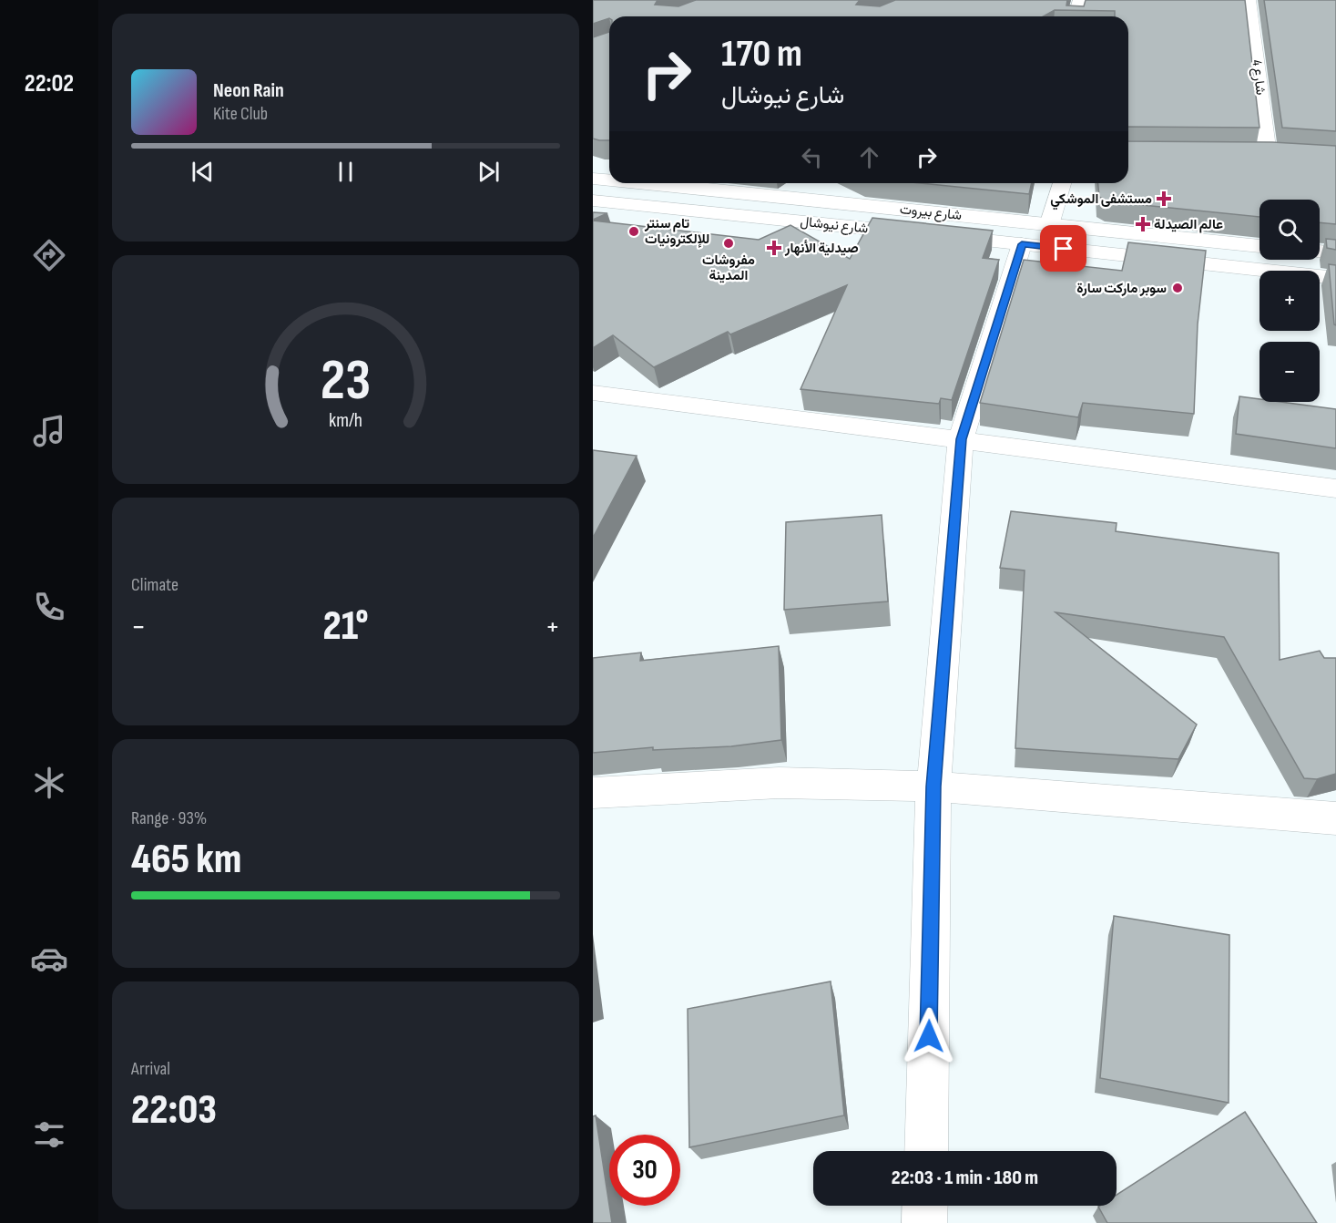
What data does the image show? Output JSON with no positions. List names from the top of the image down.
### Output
{
  "streets": {
    "street": ["شارع 4", "شارع بيروت", "شارع نيوشال"]
  },
  "places": {
    "health": ["مستشفى الموشكي", "عالم الصيدلة", "صيدلية الأنهار"],
    "other": ["تام سنتر للإلكترونيات", "مفروشات المدينة", "سوبر ماركت سارة"]
  },
  "page": {
    "tabs": "22:02",
    "turn": ["170 m", "شارع نيوشال"],
    "song": ["Neon Rain", "Kite Club"],
    "map_buttons": ["+", "−"],
    "tile": [
      "Climate",
      ["Range · 93%", "465 km"],
      ["Arrival", "22:03"]
    ],
    "heat": ["−", "21°", "+"],
    "limit": "30",
    "trip": "22:03 · 1 min · 180 m",
    "gauge": ["23", "km/h"]
  }
}
